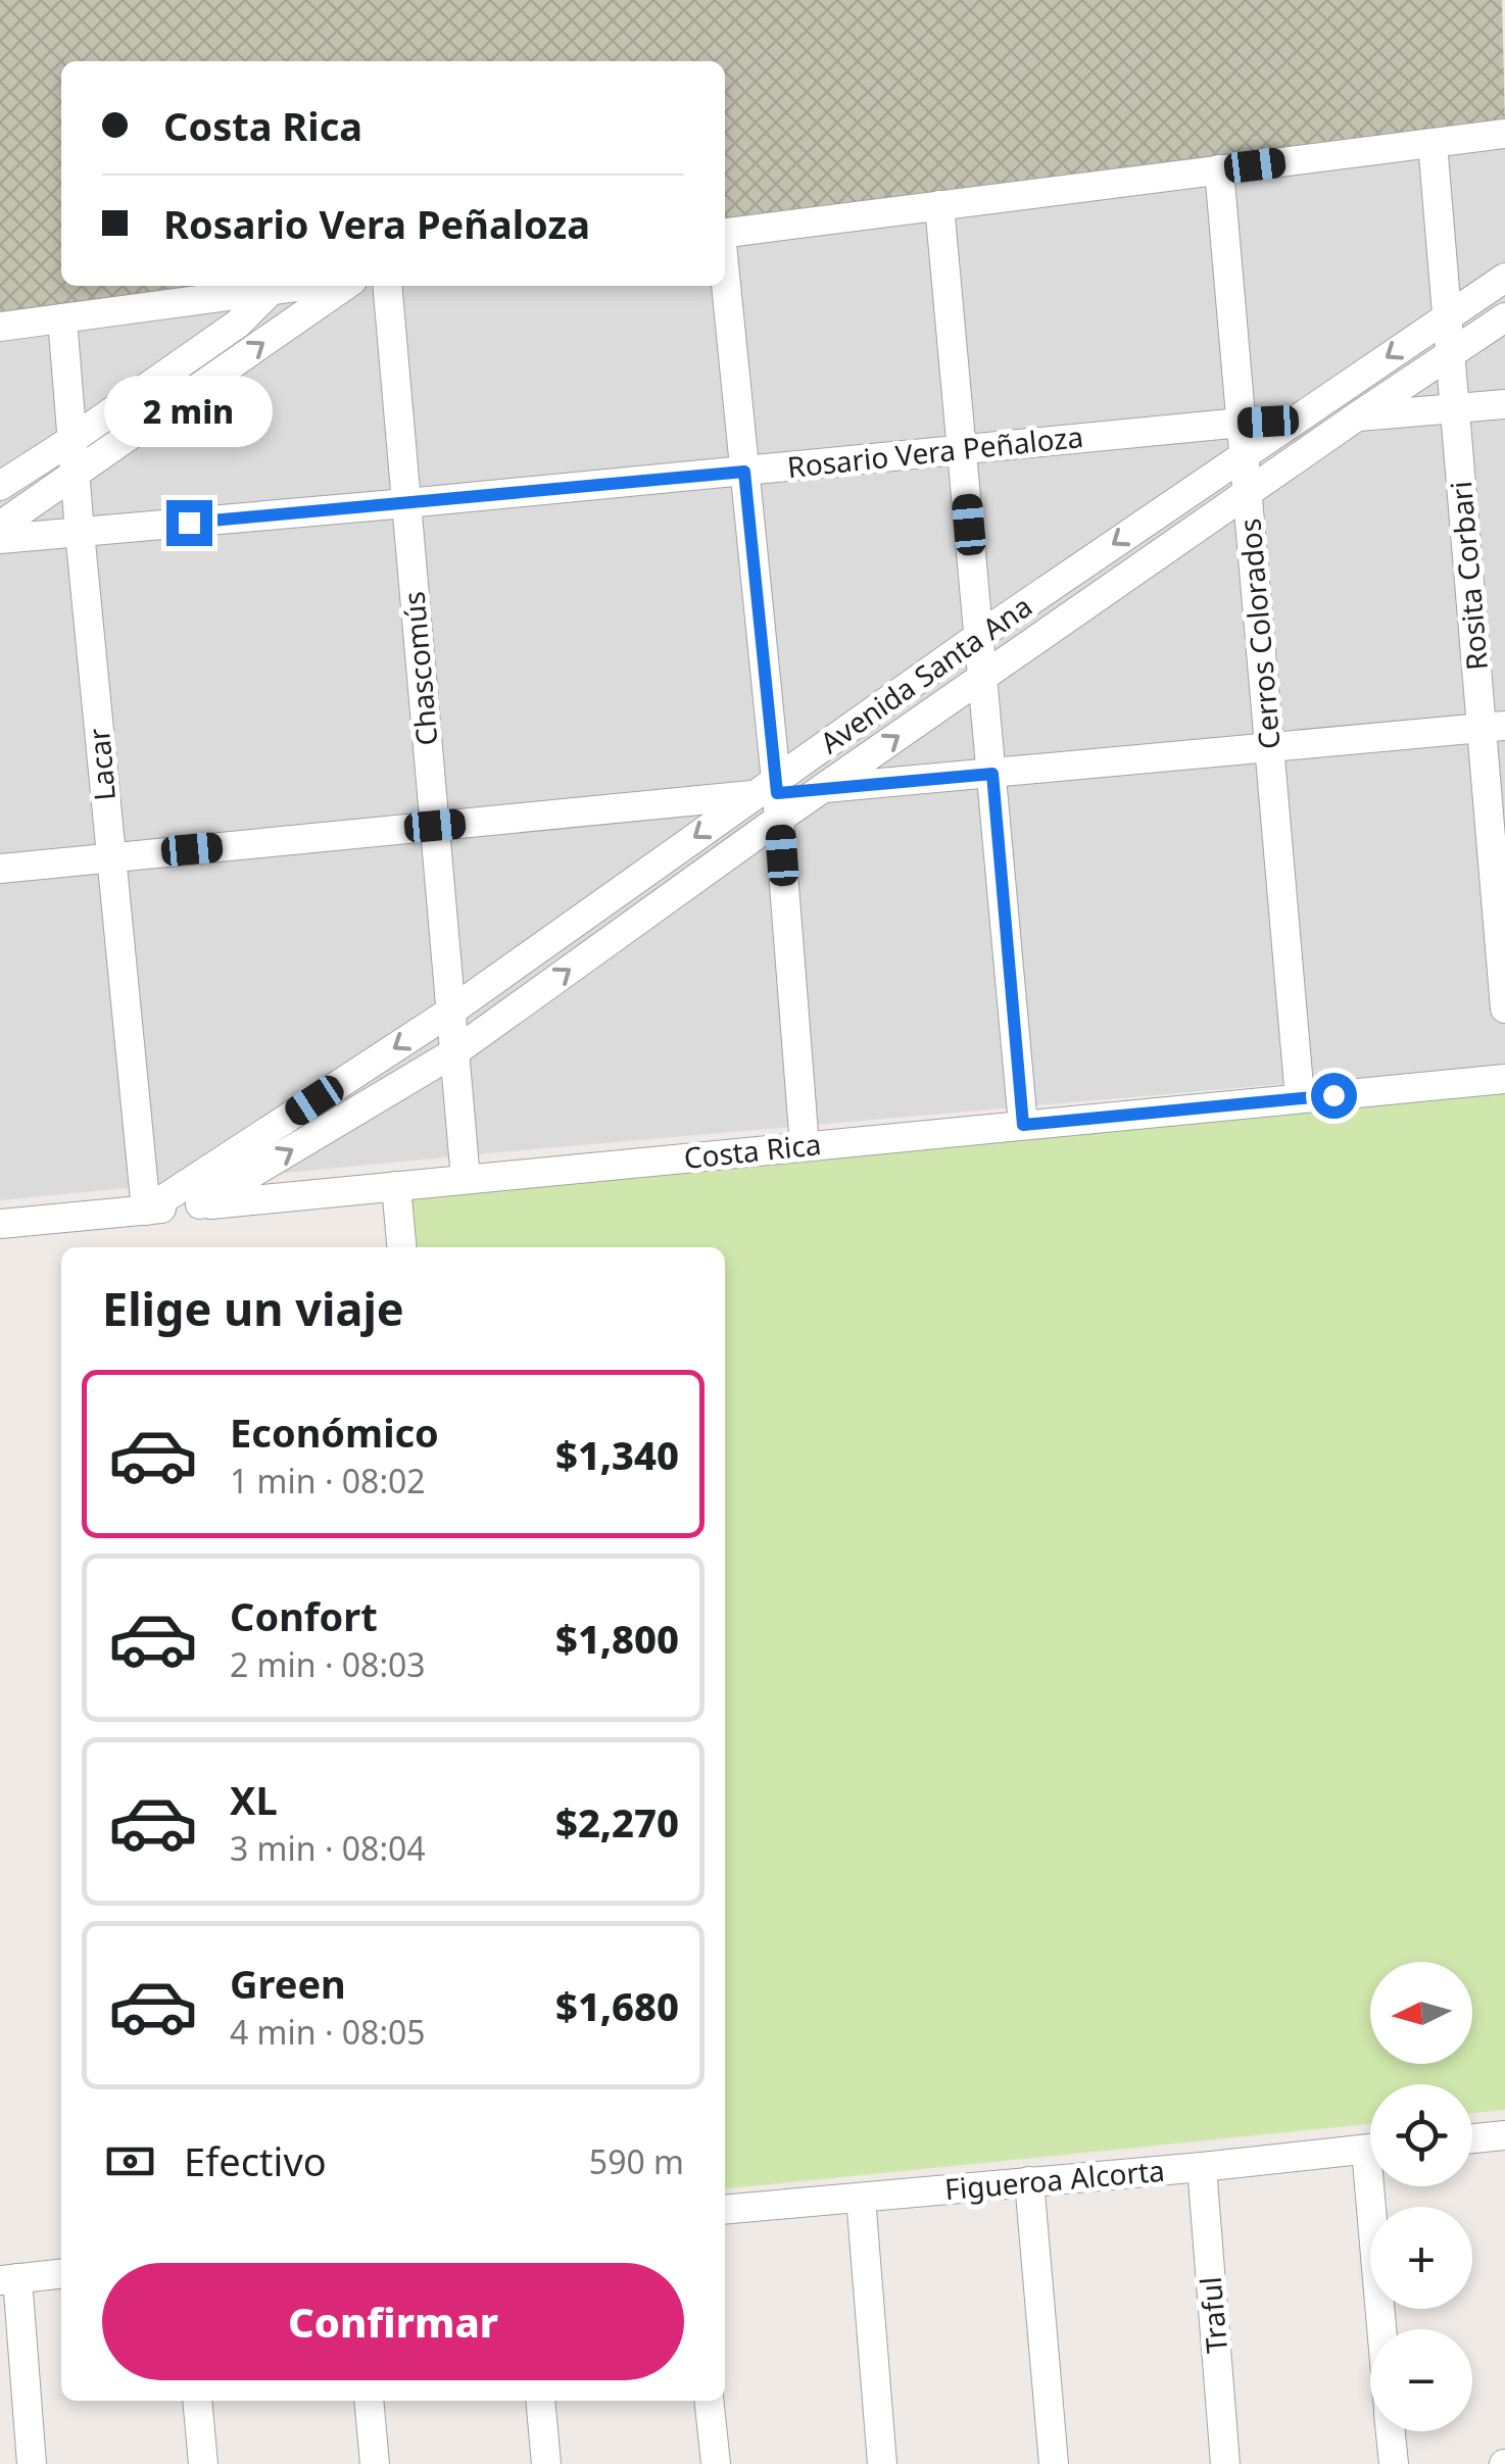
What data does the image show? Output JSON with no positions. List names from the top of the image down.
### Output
{
  "streets": {
    "street": [
      "Rosario Vera Peñaloza",
      "Rosita Corbari",
      "Cerros Colorados",
      "Chascomús",
      "Avenida Santa Ana",
      "Lacar",
      "Costa Rica",
      "Figueroa Alcorta",
      "Traful"
    ]
  },
  "crossings": [
    ["Rosario Vera Peñaloza", "Rosita Corbari"],
    ["Rosario Vera Peñaloza", "Cerros Colorados"],
    ["Rosario Vera Peñaloza", "Chascomús"],
    ["Rosario Vera Peñaloza", "Avenida Santa Ana"],
    ["Rosario Vera Peñaloza", "Lacar"],
    ["Rosita Corbari", "Avenida Santa Ana"],
    ["Cerros Colorados", "Avenida Santa Ana"],
    ["Cerros Colorados", "Costa Rica"],
    ["Chascomús", "Avenida Santa Ana"],
    ["Chascomús", "Costa Rica"],
    ["Avenida Santa Ana", "Lacar"],
    ["Avenida Santa Ana", "Costa Rica"],
    ["Lacar", "Costa Rica"],
    ["Figueroa Alcorta", "Traful"]
  ],
  "north": "left",
  "page": {
    "banner": ["Costa Rica", "Rosario Vera Peñaloza"],
    "bubble": "2 min",
    "heading": "Elige un viaje",
    "list": [
      {
        "name": "Económico",
        "note": "1 min · 08:02",
        "value": "$1,340"
      },
      {
        "name": "Confort",
        "note": "2 min · 08:03",
        "value": "$1,800"
      },
      {
        "name": "XL",
        "note": "3 min · 08:04",
        "value": "$2,270"
      },
      {
        "name": "Green",
        "note": "4 min · 08:05",
        "value": "$1,680"
      }
    ],
    "map_buttons": ["+", "−"],
    "pay": ["Efectivo", "590 m"],
    "buttons": "Confirmar"
  }
}
